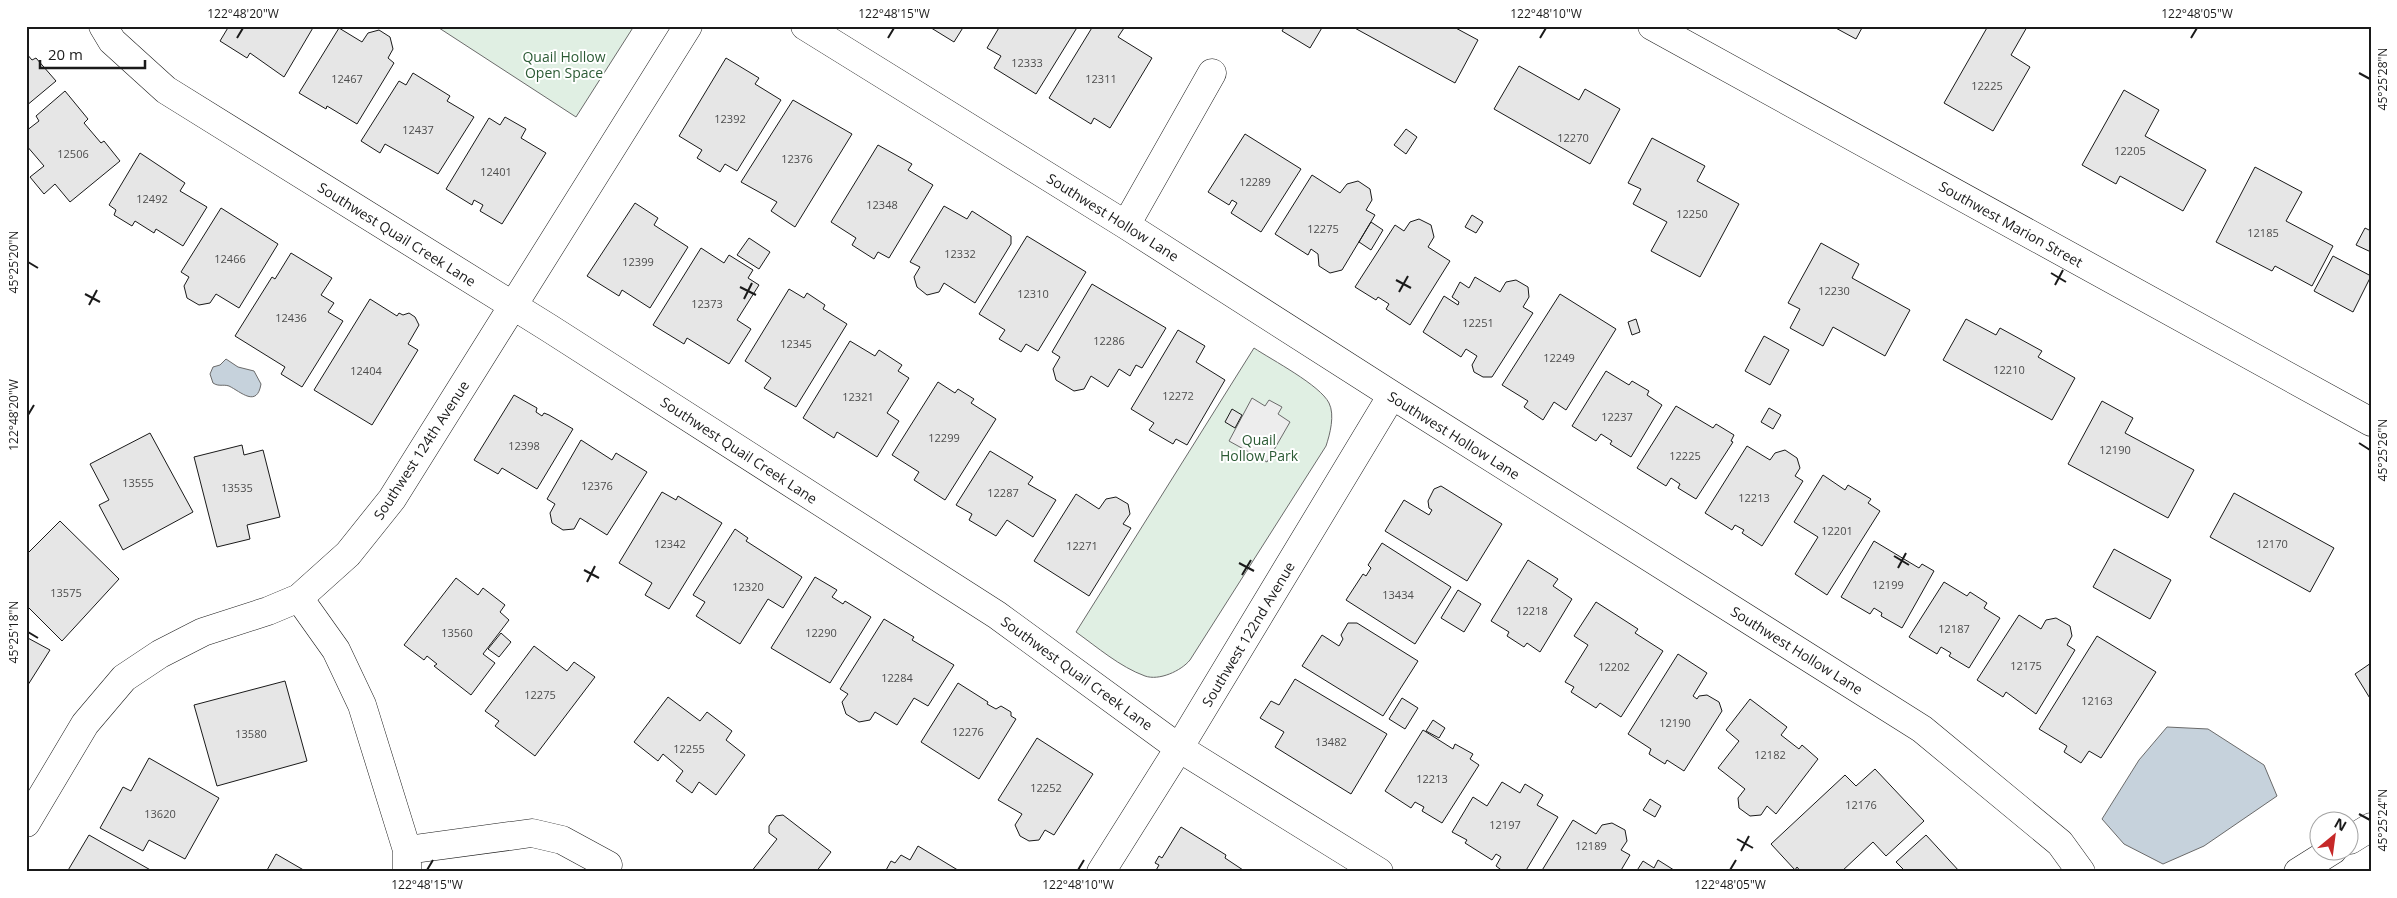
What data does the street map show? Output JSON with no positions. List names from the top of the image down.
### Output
{
  "streets": {
    "street": [
      "Southwest Hollow Lane",
      "Southwest Marion Street",
      "Southwest Quail Creek Lane",
      "Southwest 124th Avenue",
      "Southwest 122nd Avenue"
    ]
  },
  "crossings": [
    ["Southwest Hollow Lane", "Southwest 122nd Avenue"],
    ["Southwest Quail Creek Lane", "Southwest 124th Avenue"],
    ["Southwest Quail Creek Lane", "Southwest 122nd Avenue"]
  ],
  "parks": ["Quail Hollow Open Space", "Quail Hollow Park"],
  "house_numbers": [
    "12333",
    "12467",
    "12311",
    "12225",
    "12392",
    "12437",
    "12270",
    "12205",
    "12506",
    "12376",
    "12401",
    "12289",
    "12492",
    "12348",
    "12250",
    "12275",
    "12185",
    "12332",
    "12466",
    "12399",
    "12230",
    "12310",
    "12373",
    "12436",
    "12251",
    "12286",
    "12345",
    "12249",
    "12210",
    "12404",
    "12272",
    "12321",
    "12237",
    "12299",
    "12398",
    "12190",
    "12225",
    "13555",
    "12376",
    "13535",
    "12287",
    "12213",
    "12201",
    "12342",
    "12170",
    "12271",
    "12199",
    "12320",
    "13575",
    "13434",
    "12218",
    "12187",
    "13560",
    "12290",
    "12175",
    "12202",
    "12284",
    "12275",
    "12163",
    "12190",
    "12276",
    "13580",
    "13482",
    "12255",
    "12182",
    "12213",
    "12252",
    "12176",
    "13620",
    "12197",
    "12189"
  ],
  "scale_bar": "20 m",
  "north": "top right",
  "coordinates": [
    "122°48'20\"W",
    "122°48'15\"W",
    "122°48'10\"W",
    "122°48'05\"W",
    "45°25'28\"N",
    "45°25'20\"N",
    "45°25'26\"N",
    "45°25'18\"N",
    "45°25'24\"N"
  ]
}
